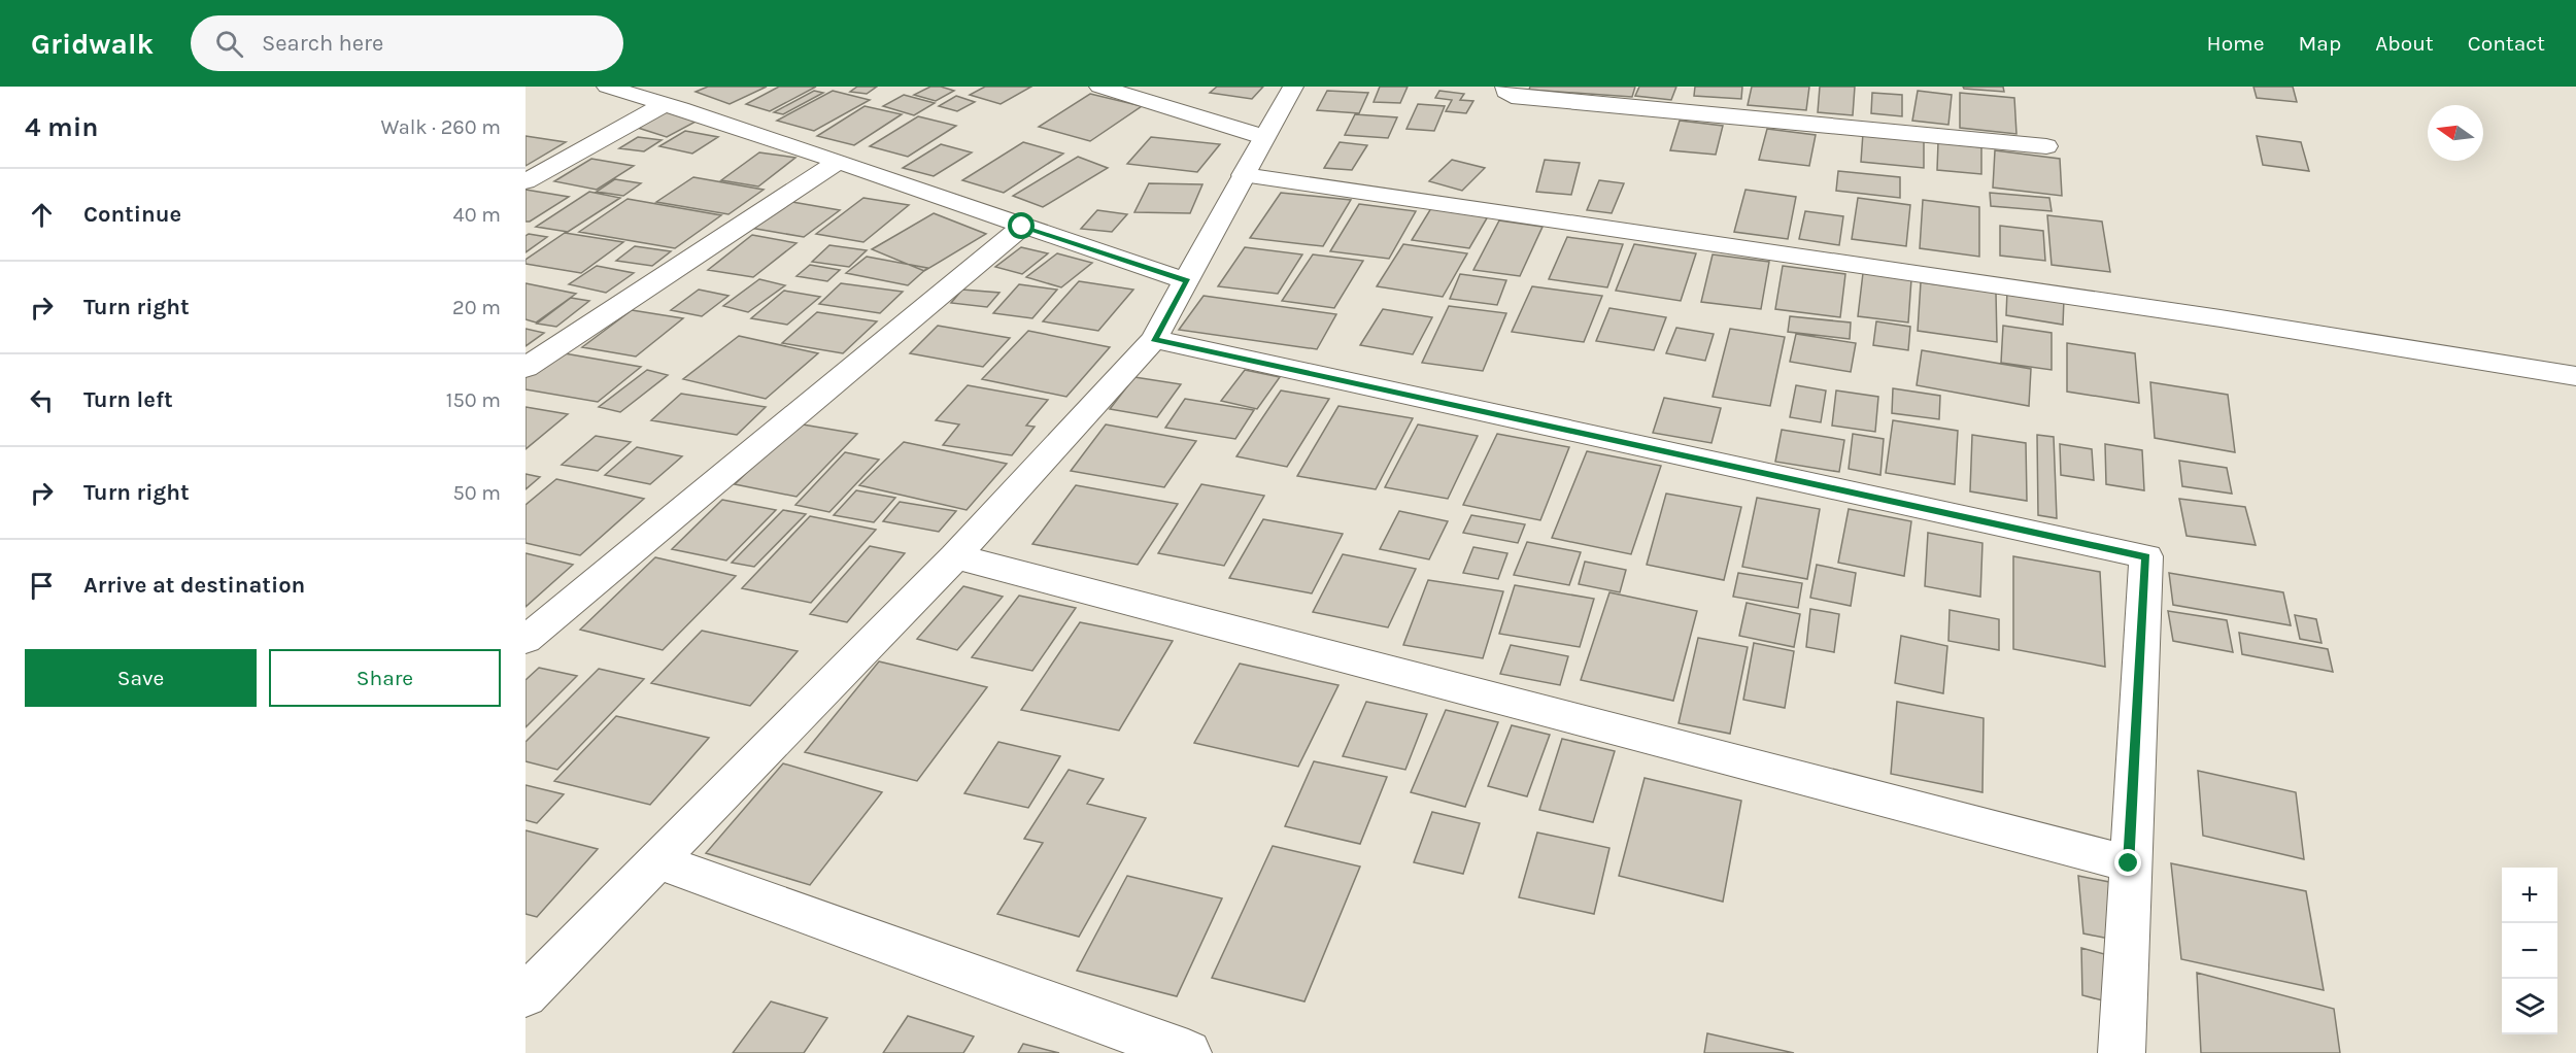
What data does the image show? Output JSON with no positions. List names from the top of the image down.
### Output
{
  "north": "left",
  "page": {
    "header": "Gridwalk",
    "search": "Search here",
    "nav": [
      "Home",
      "Map",
      "About",
      "Contact"
    ],
    "heading": ["4 min", "Walk · 260 m"],
    "list": [
      ["Continue", "40 m"],
      ["Turn right", "20 m"],
      ["Turn left", "150 m"],
      ["Turn right", "50 m"],
      "Arrive at destination"
    ],
    "buttons": ["Save", "Share"],
    "map_buttons": ["+", "−"]
  }
}
